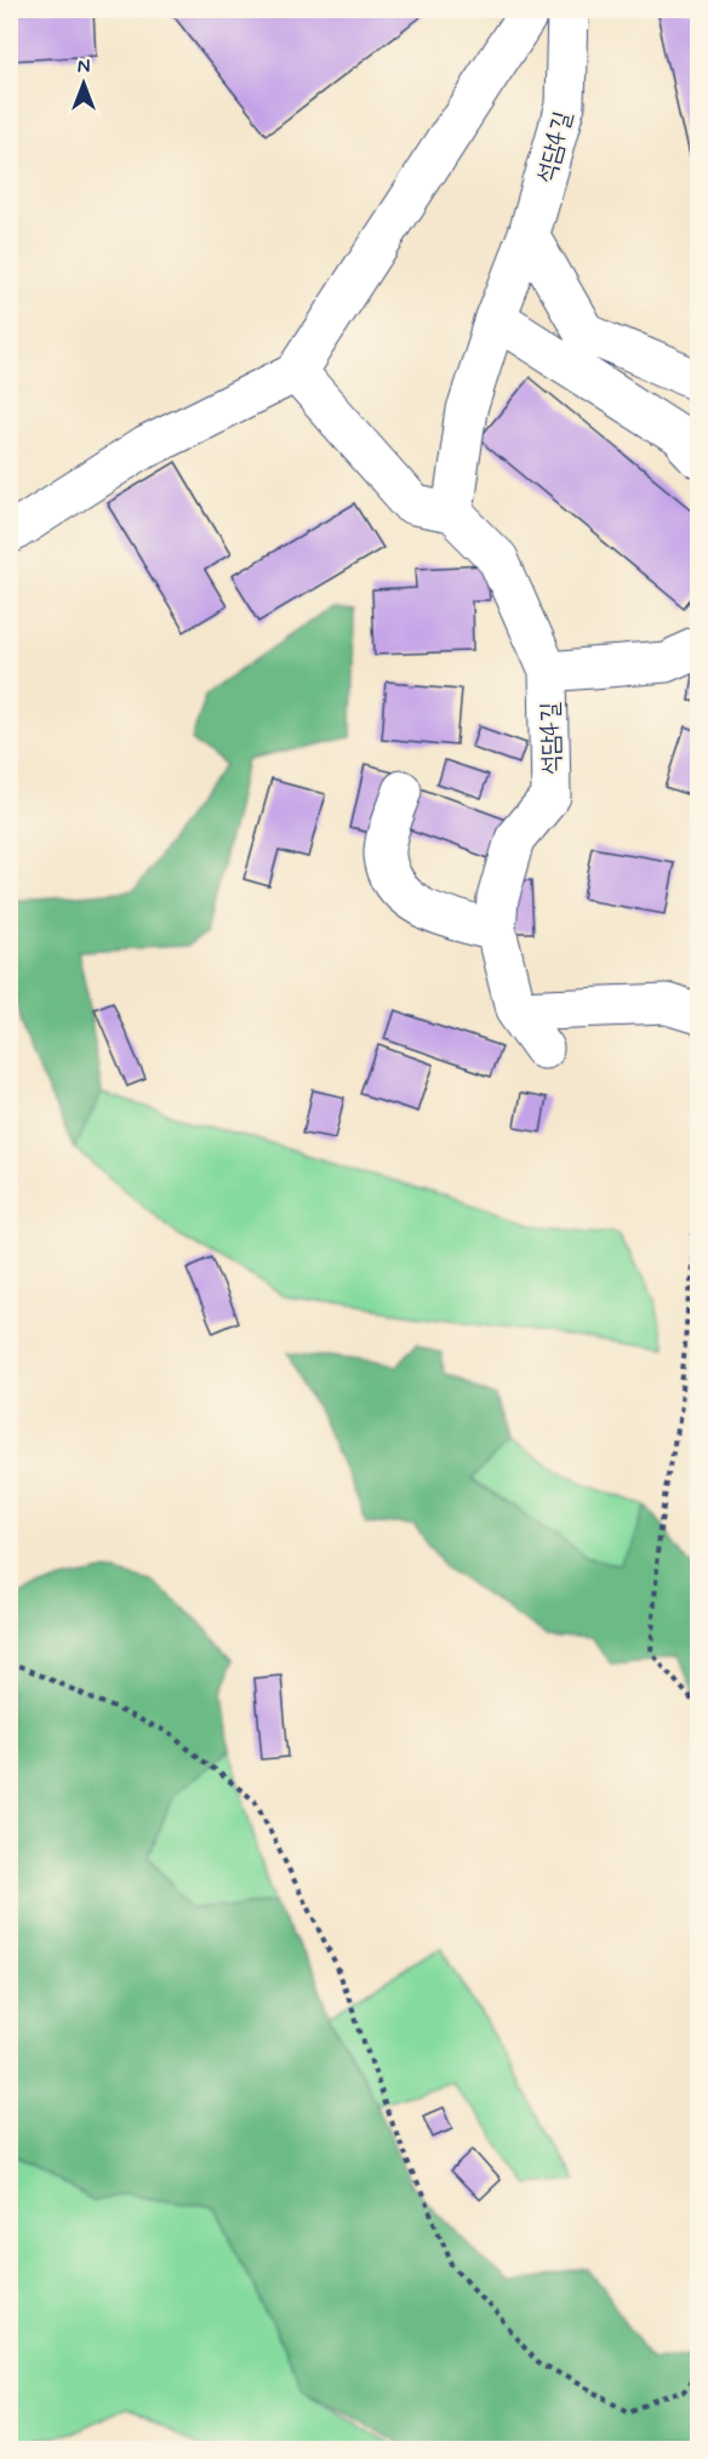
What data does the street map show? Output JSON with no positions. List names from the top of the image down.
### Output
{
  "streets": {
    "street": ["석담4길"]
  },
  "north": "top"
}
